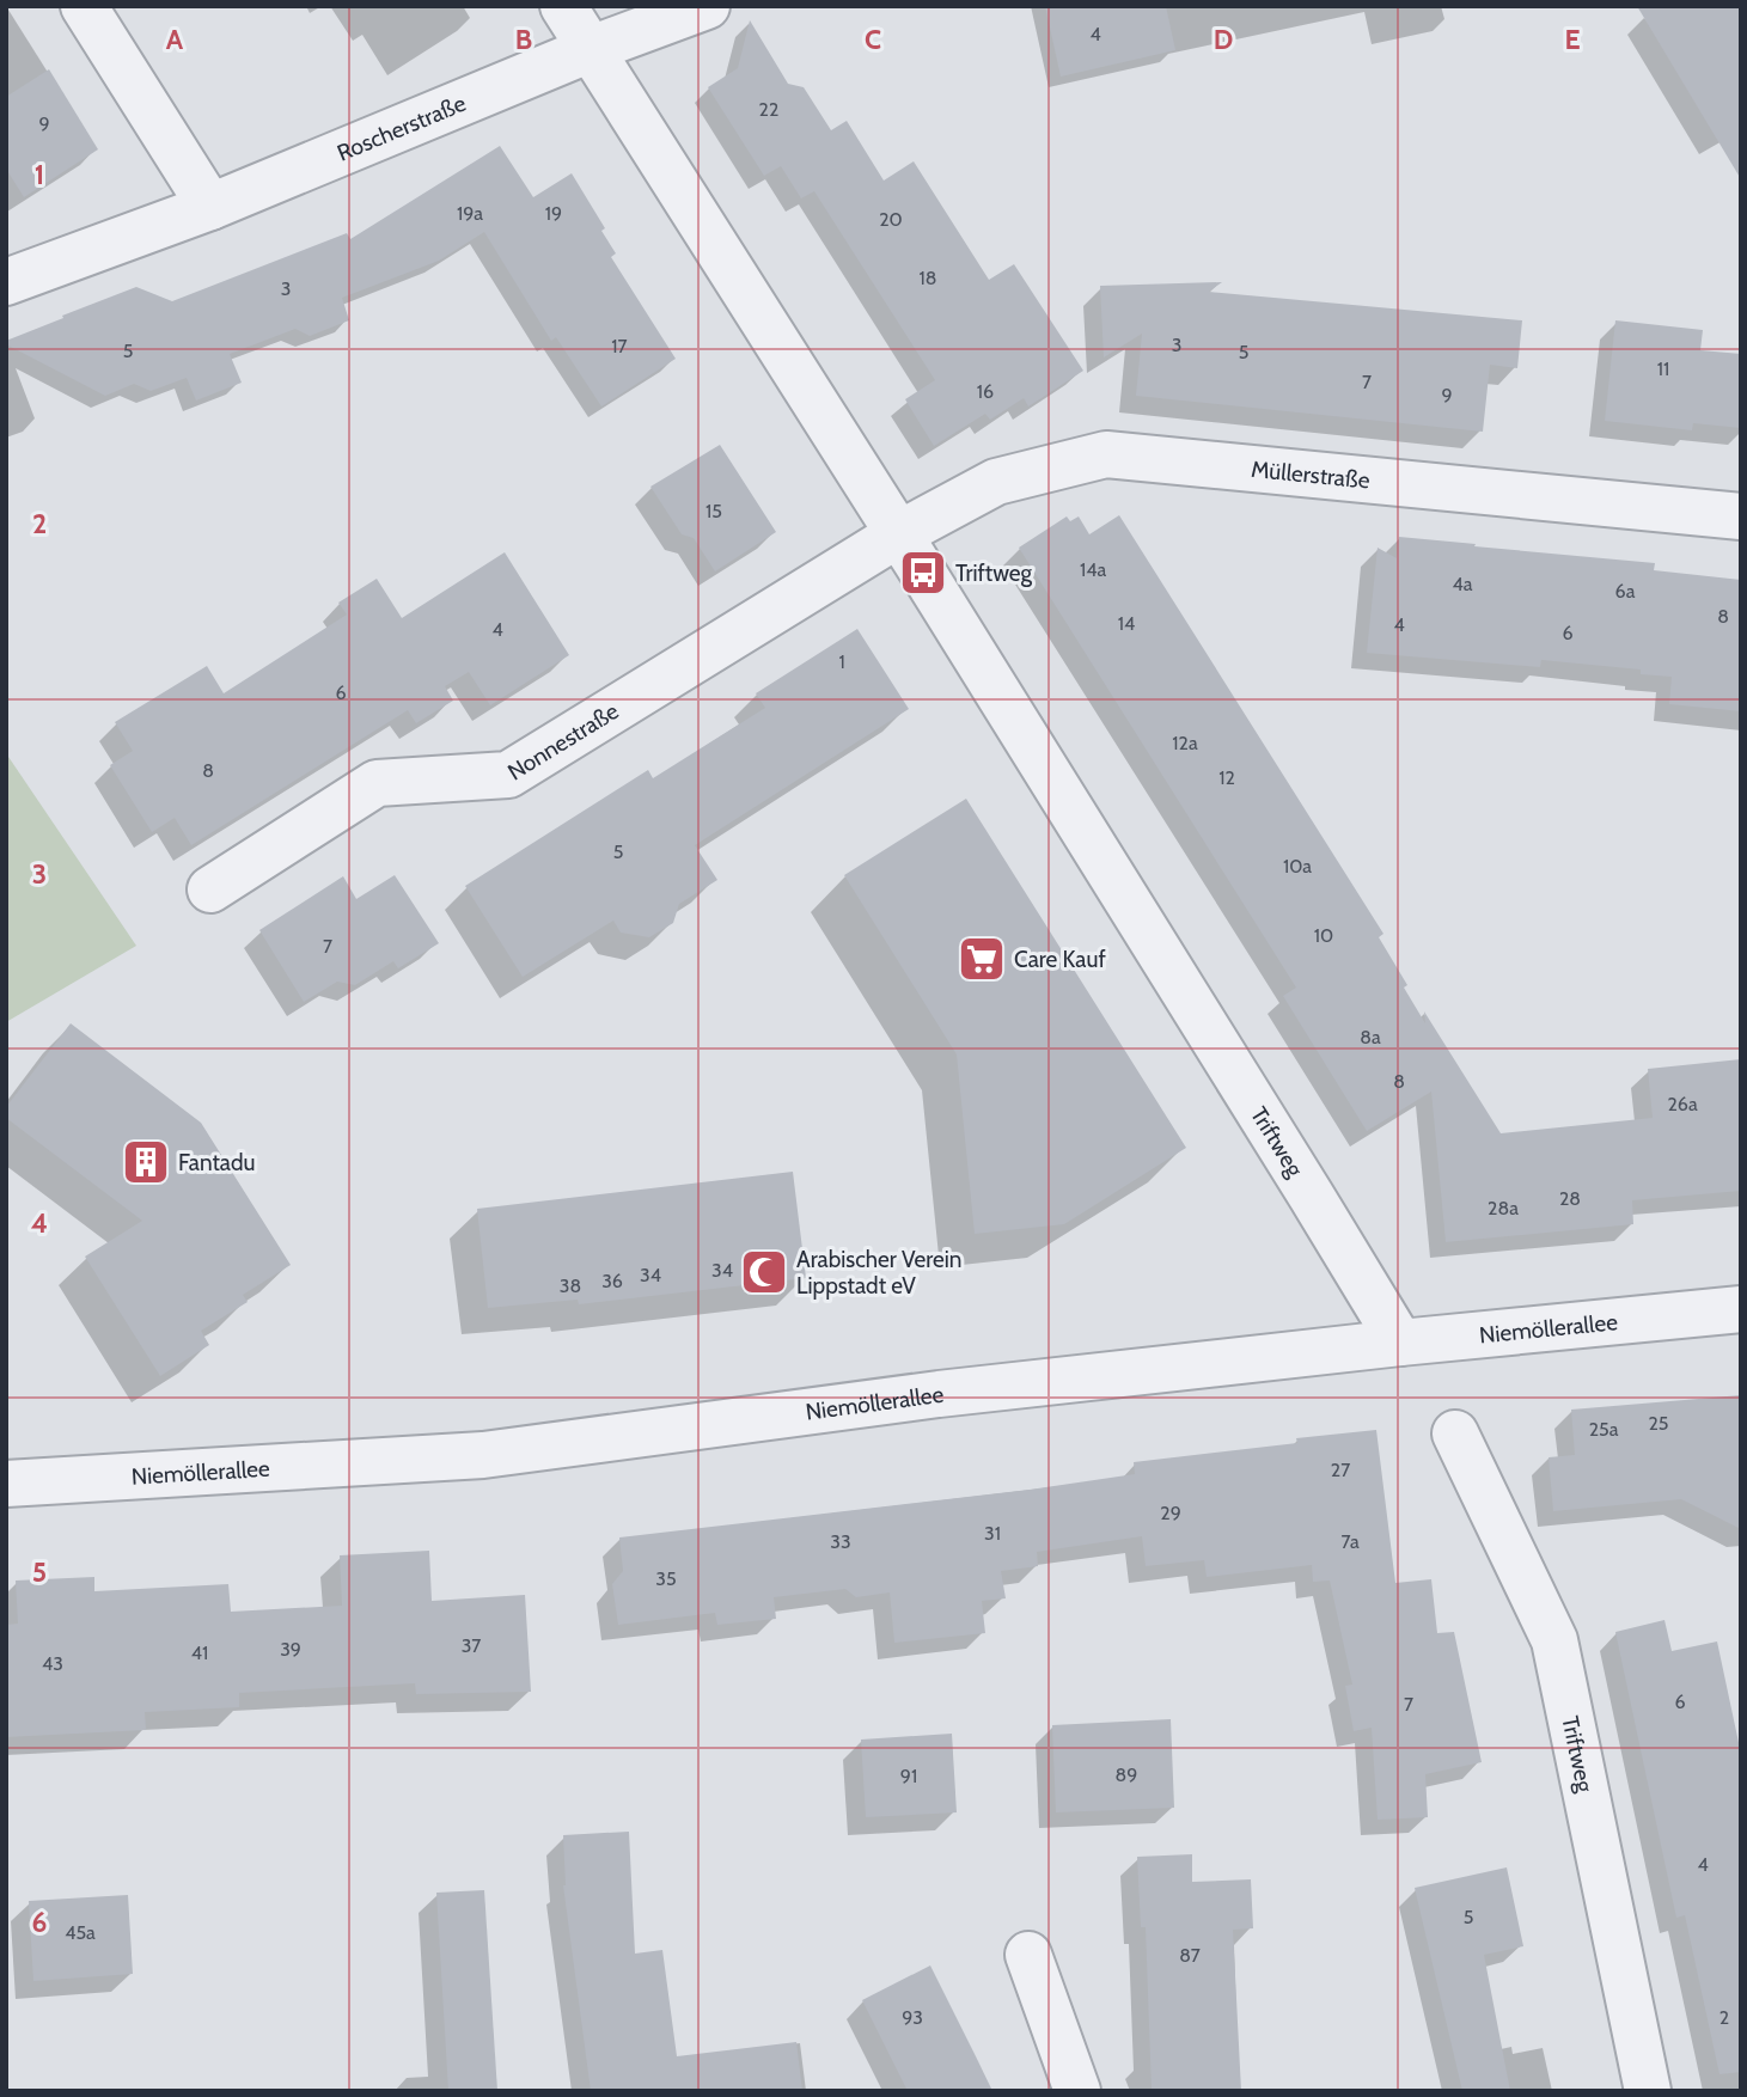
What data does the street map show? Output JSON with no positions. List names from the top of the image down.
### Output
{
  "streets": {
    "street": [
      "Roscherstraße",
      "Müllerstraße",
      "Nonnestraße",
      "Triftweg",
      "Niemöllerallee"
    ]
  },
  "crossings": [
    ["Roscherstraße", "Triftweg"],
    ["Müllerstraße", "Nonnestraße"],
    ["Müllerstraße", "Triftweg"],
    ["Nonnestraße", "Triftweg"],
    ["Triftweg", "Niemöllerallee"]
  ],
  "places": {
    "bus stop": ["Triftweg"],
    "supermarket": ["Care Kauf"],
    "building": ["Fantadu"],
    "mosque": ["Arabischer Verein Lippstadt eV"]
  },
  "house_numbers": [
    "4",
    "22",
    "9",
    "19a",
    "19",
    "20",
    "18",
    "3",
    "3",
    "17",
    "5",
    "5",
    "11",
    "7",
    "16",
    "9",
    "15",
    "14a",
    "4a",
    "6a",
    "8",
    "14",
    "4",
    "4",
    "6",
    "1",
    "6",
    "12a",
    "8",
    "12",
    "5",
    "10a",
    "10",
    "7",
    "8a",
    "8",
    "26a",
    "28",
    "28a",
    "34",
    "34",
    "36",
    "38",
    "25",
    "25a",
    "27",
    "29",
    "31",
    "33",
    "7a",
    "35",
    "37",
    "39",
    "41",
    "43",
    "6",
    "7",
    "89",
    "91",
    "4",
    "5",
    "45a",
    "87",
    "93",
    "2"
  ],
  "grid": {
    "columns": [
      "A",
      "B",
      "C",
      "D",
      "E"
    ],
    "rows": [
      "1",
      "2",
      "3",
      "4",
      "5",
      "6"
    ]
  }
}
